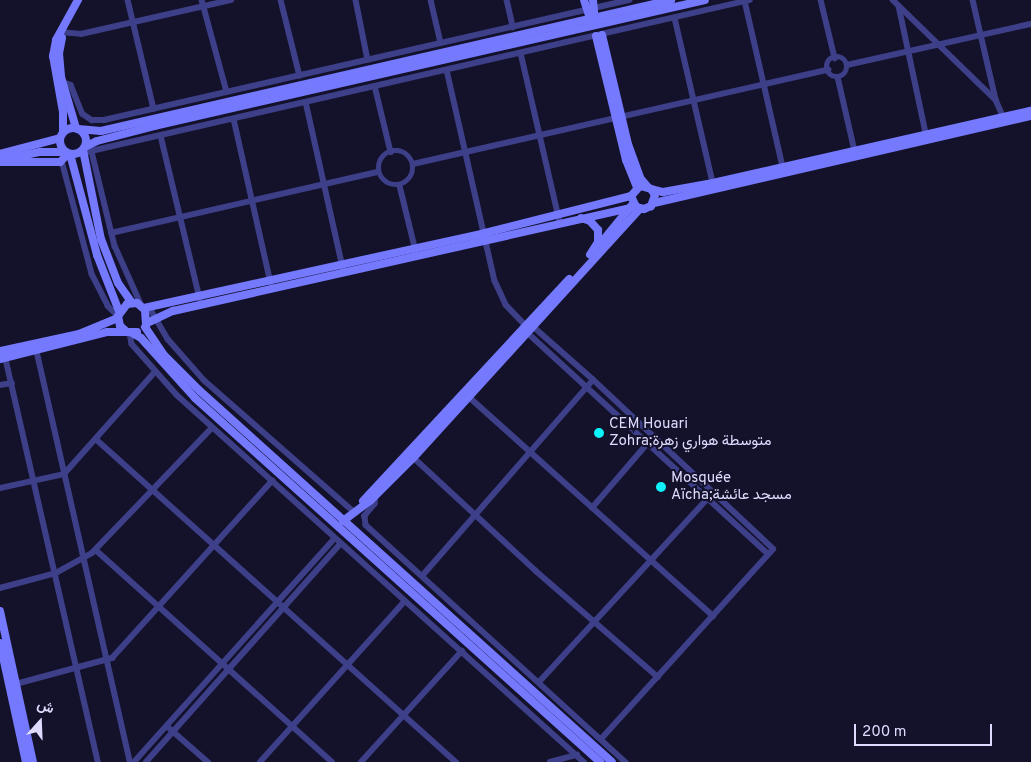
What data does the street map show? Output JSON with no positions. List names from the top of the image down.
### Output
{
  "places": ["CEM Houari Zohra;متوسطة هواري زهرة", "Mosquée Aïcha;مسجد عائشة"],
  "scale_bar": "200 m",
  "north": "top"
}
